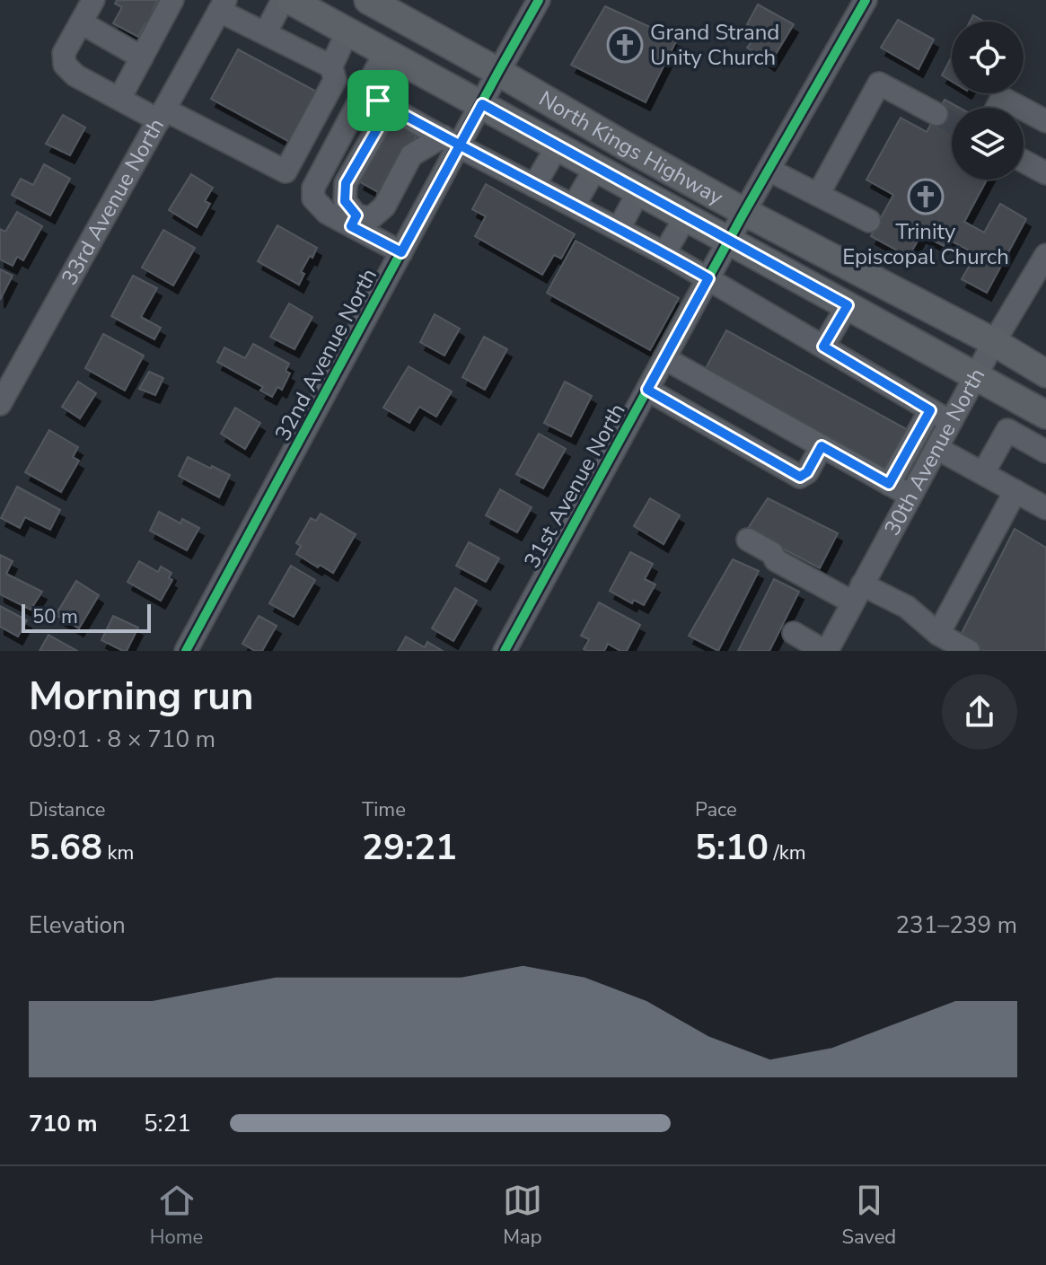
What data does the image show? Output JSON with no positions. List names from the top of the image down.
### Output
{
  "streets": {
    "main road": ["North Kings Highway"],
    "street": [
      "33rd Avenue North",
      "32nd Avenue North",
      "30th Avenue North",
      "31st Avenue North"
    ]
  },
  "crossings": [
    ["North Kings Highway", "32nd Avenue North"],
    ["North Kings Highway", "30th Avenue North"],
    ["North Kings Highway", "31st Avenue North"]
  ],
  "places": {
    "church": ["Grand Strand Unity Church", "Trinity Episcopal Church"]
  },
  "scale_bar": "50 m",
  "page": {
    "scale": "50 m",
    "heading": ["Morning run", "09:01 · 8 × 710 m"],
    "stats": [
      ["Distance", "5.68 km"],
      ["Time", "29:21"],
      ["Pace", "5:10 /km"]
    ],
    "chart": ["Elevation", "231–239 m"],
    "list": [
      {
        "name": "710 m",
        "note": "5:21"
      }
    ],
    "tabs": ["Home", "Map", "Saved"]
  }
}
